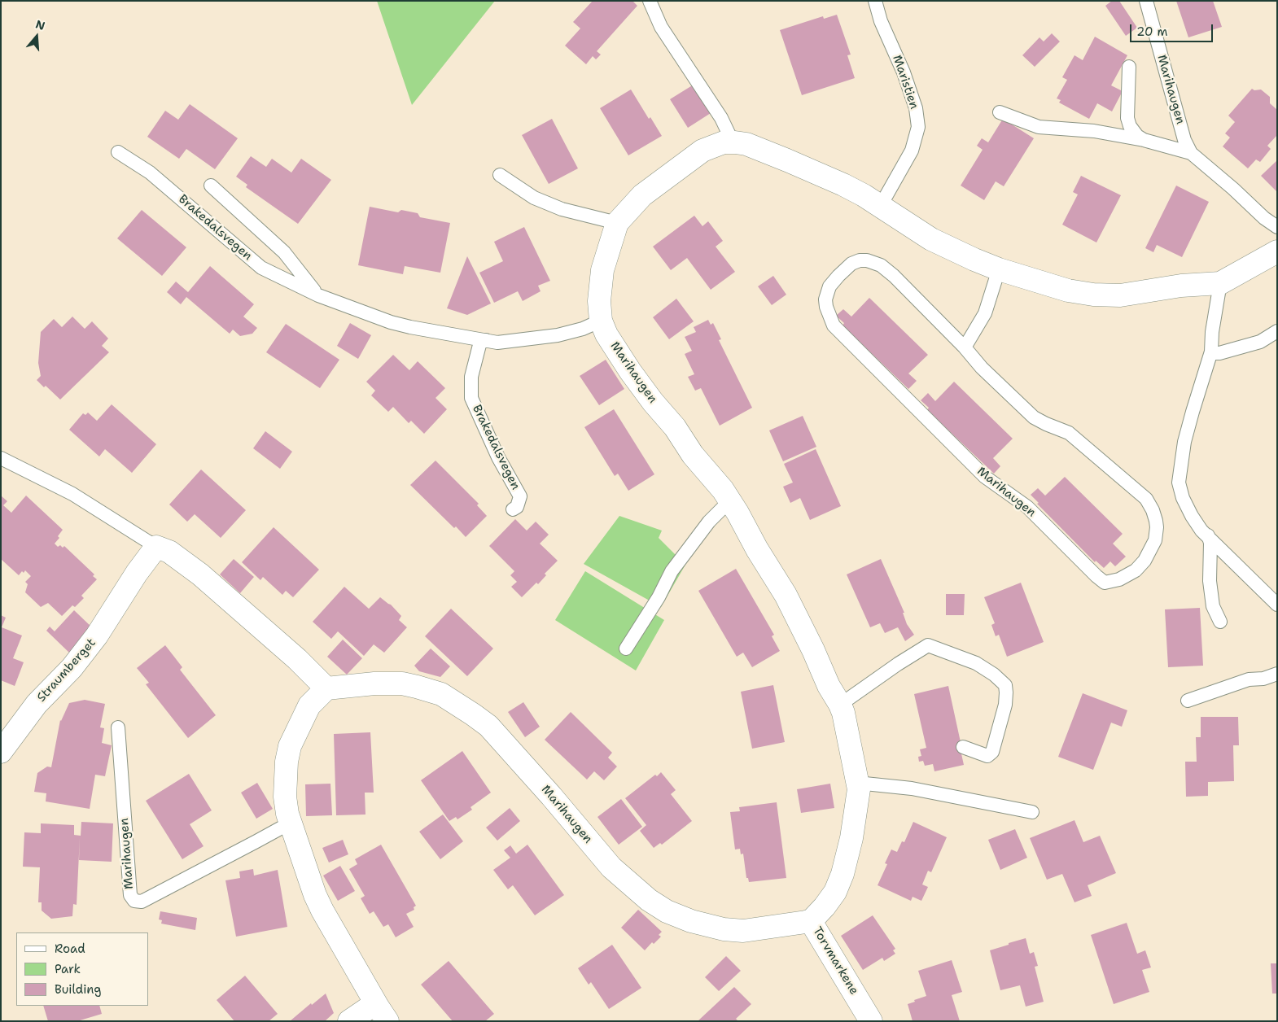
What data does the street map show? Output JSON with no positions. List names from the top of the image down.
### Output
{
  "streets": {
    "street": ["Marihaugen", "Straumberget", "Torvmarkene"],
    "lane": ["Maristien", "Brakedalsvegen"]
  },
  "crossings": [
    ["Maristien", "Marihaugen"],
    ["Marihaugen", "Brakedalsvegen"],
    ["Marihaugen", "Torvmarkene"]
  ],
  "legend": ["Road", "Park", "Building"],
  "scale_bar": "20 m",
  "north": "top"
}
